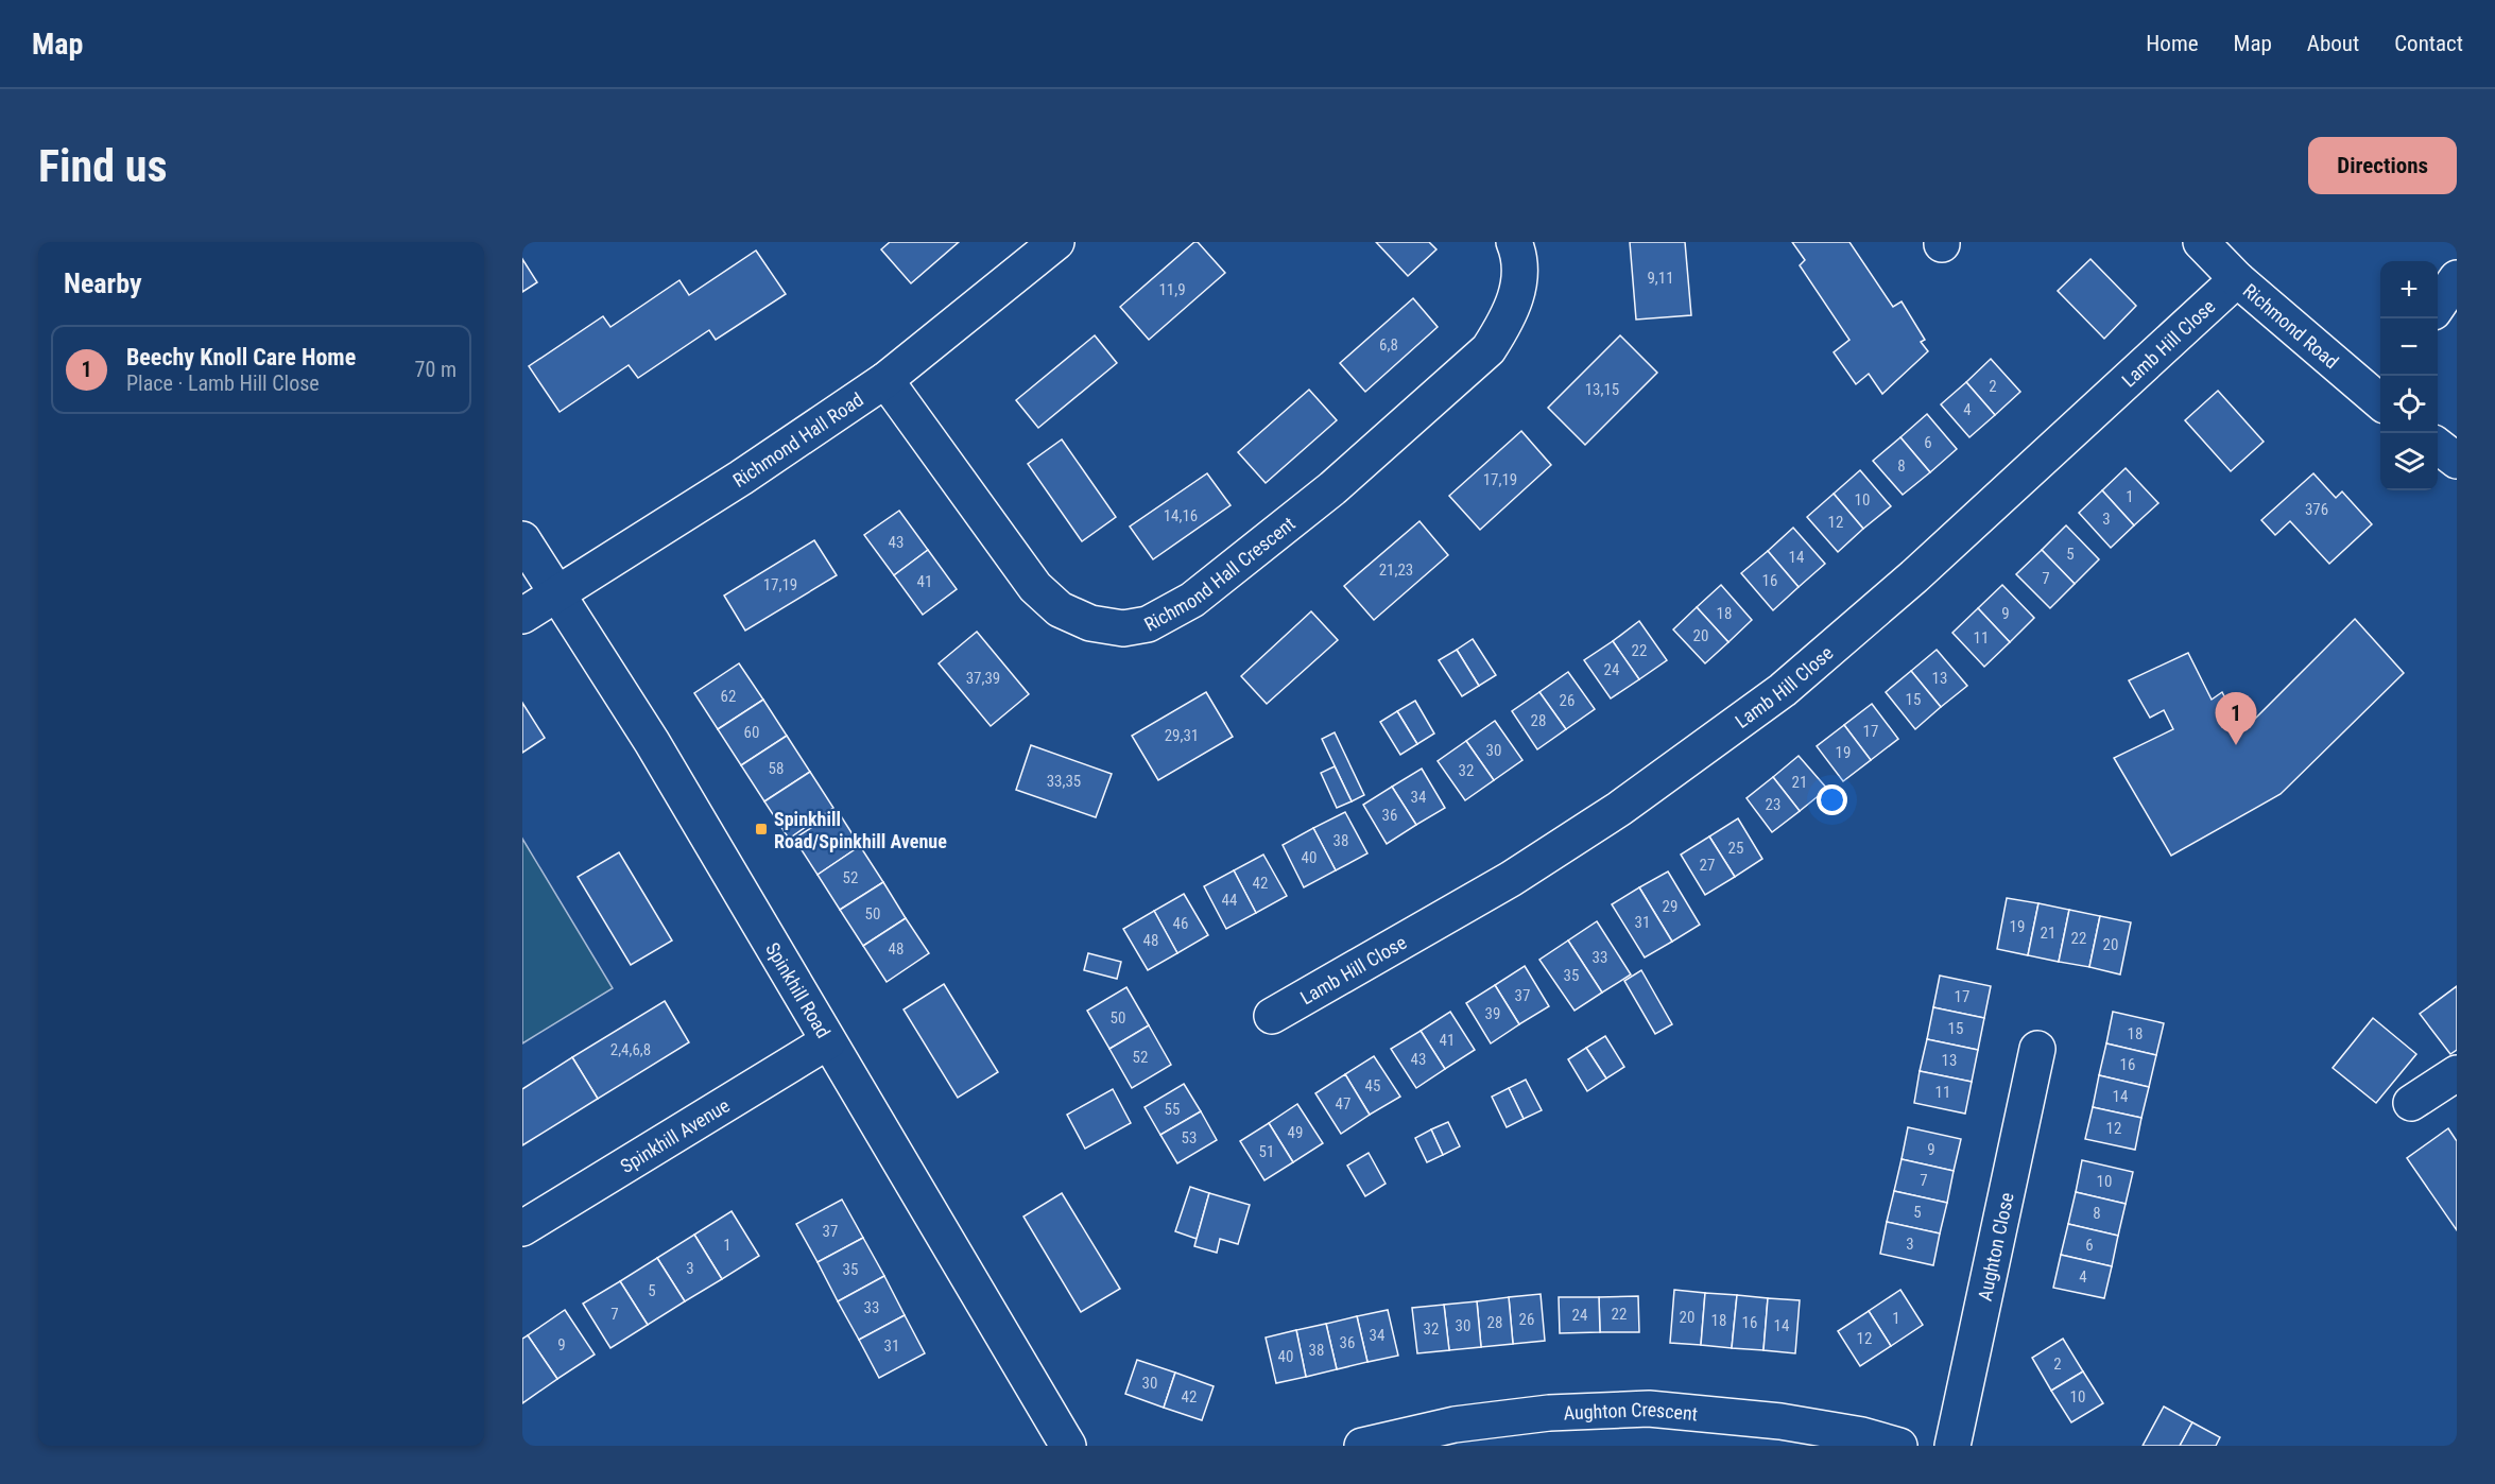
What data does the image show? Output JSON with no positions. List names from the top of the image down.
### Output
{
  "streets": {
    "street": [
      "Richmond Road",
      "Lamb Hill Close",
      "Richmond Hall Road",
      "Richmond Hall Crescent",
      "Spinkhill Road",
      "Spinkhill Avenue",
      "Aughton Close",
      "Aughton Crescent"
    ]
  },
  "crossings": [
    ["Richmond Road", "Lamb Hill Close"],
    ["Richmond Hall Road", "Richmond Hall Crescent"],
    ["Richmond Hall Road", "Spinkhill Road"],
    ["Spinkhill Road", "Spinkhill Avenue"]
  ],
  "places": {
    "transit": ["Spinkhill Road/Spinkhill Avenue"]
  },
  "house_numbers": [
    "9,11",
    "11,9",
    "6,8",
    "2",
    "13,15",
    "4",
    "6",
    "8",
    "17,19",
    "1",
    "10",
    "376",
    "14,16",
    "3",
    "12",
    "43",
    "5",
    "14",
    "21,23",
    "7",
    "16",
    "41",
    "17,19",
    "18",
    "9",
    "20",
    "11",
    "22",
    "24",
    "37,39",
    "13",
    "62",
    "15",
    "26",
    "28",
    "17",
    "60",
    "29,31",
    "30",
    "19",
    "58",
    "32",
    "33,35",
    "21",
    "34",
    "23",
    "36",
    "38",
    "25",
    "40",
    "27",
    "52",
    "42",
    "44",
    "29",
    "50",
    "31",
    "46",
    "19",
    "21",
    "22",
    "48",
    "20",
    "48",
    "33",
    "35",
    "37",
    "17",
    "39",
    "50",
    "15",
    "18",
    "41",
    "2,4,6,8",
    "52",
    "43",
    "13",
    "16",
    "45",
    "11",
    "14",
    "47",
    "55",
    "12",
    "49",
    "53",
    "9",
    "51",
    "7",
    "10",
    "5",
    "8",
    "37",
    "3",
    "1",
    "6",
    "3",
    "35",
    "4",
    "5",
    "33",
    "7",
    "22",
    "24",
    "20",
    "1",
    "26",
    "18",
    "28",
    "16",
    "30",
    "14",
    "32",
    "34",
    "12",
    "36",
    "9",
    "31",
    "38",
    "40",
    "2",
    "30",
    "42",
    "10"
  ],
  "page": {
    "header": "Map",
    "nav": [
      "Home",
      "Map",
      "About",
      "Contact"
    ],
    "buttons": "Directions",
    "title": "Find us",
    "heading": "Nearby",
    "map_buttons": ["+", "−"],
    "list": [
      {
        "mark": "1",
        "name": "Beechy Knoll Care Home",
        "note": "Place · Lamb Hill Close",
        "value": "70 m"
      }
    ],
    "pins": "1"
  }
}
